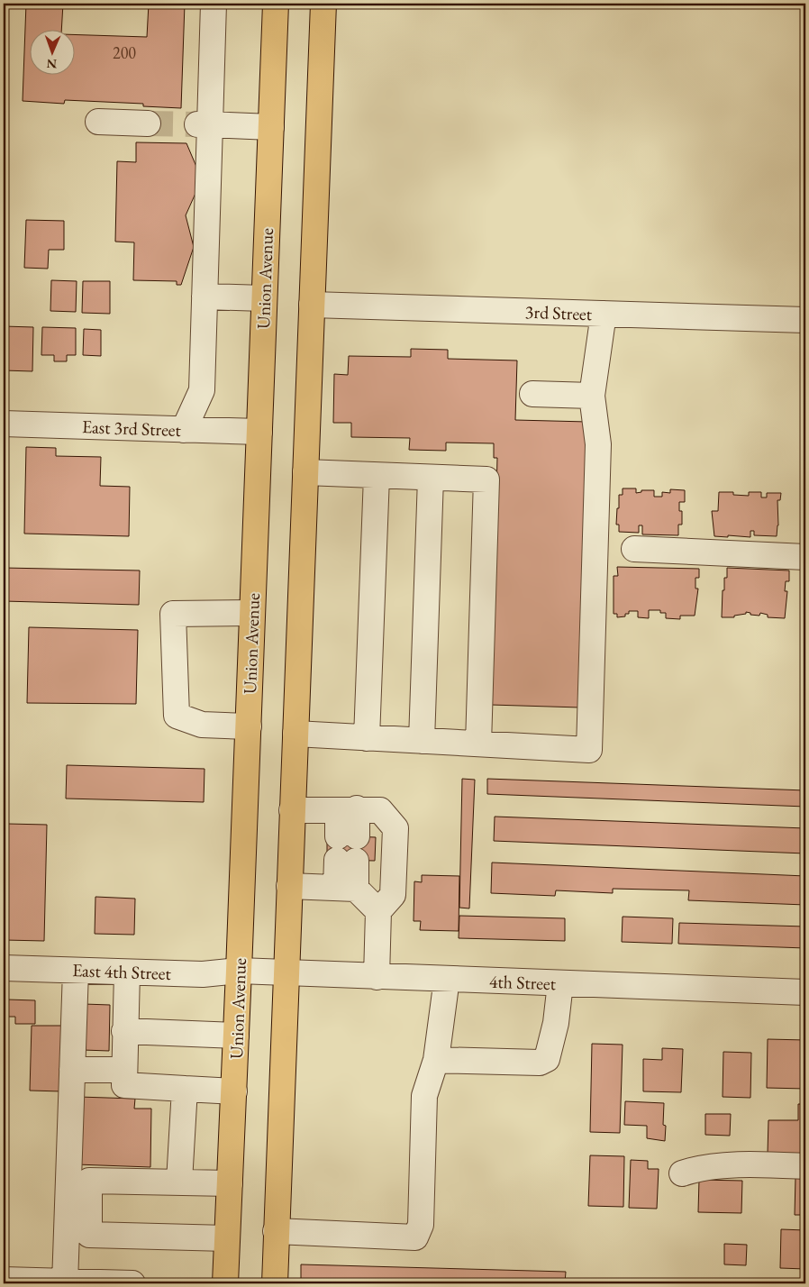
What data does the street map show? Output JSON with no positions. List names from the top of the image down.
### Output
{
  "streets": {
    "highway": ["Union Avenue"],
    "street": [
      "3rd Street",
      "East 3rd Street",
      "East 4th Street",
      "4th Street"
    ]
  },
  "crossings": [
    ["Union Avenue", "East 3rd Street"],
    ["Union Avenue", "East 4th Street"],
    ["Union Avenue", "4th Street"],
    ["East 4th Street", "4th Street"]
  ],
  "house_numbers": ["200"],
  "north": "bottom"
}
